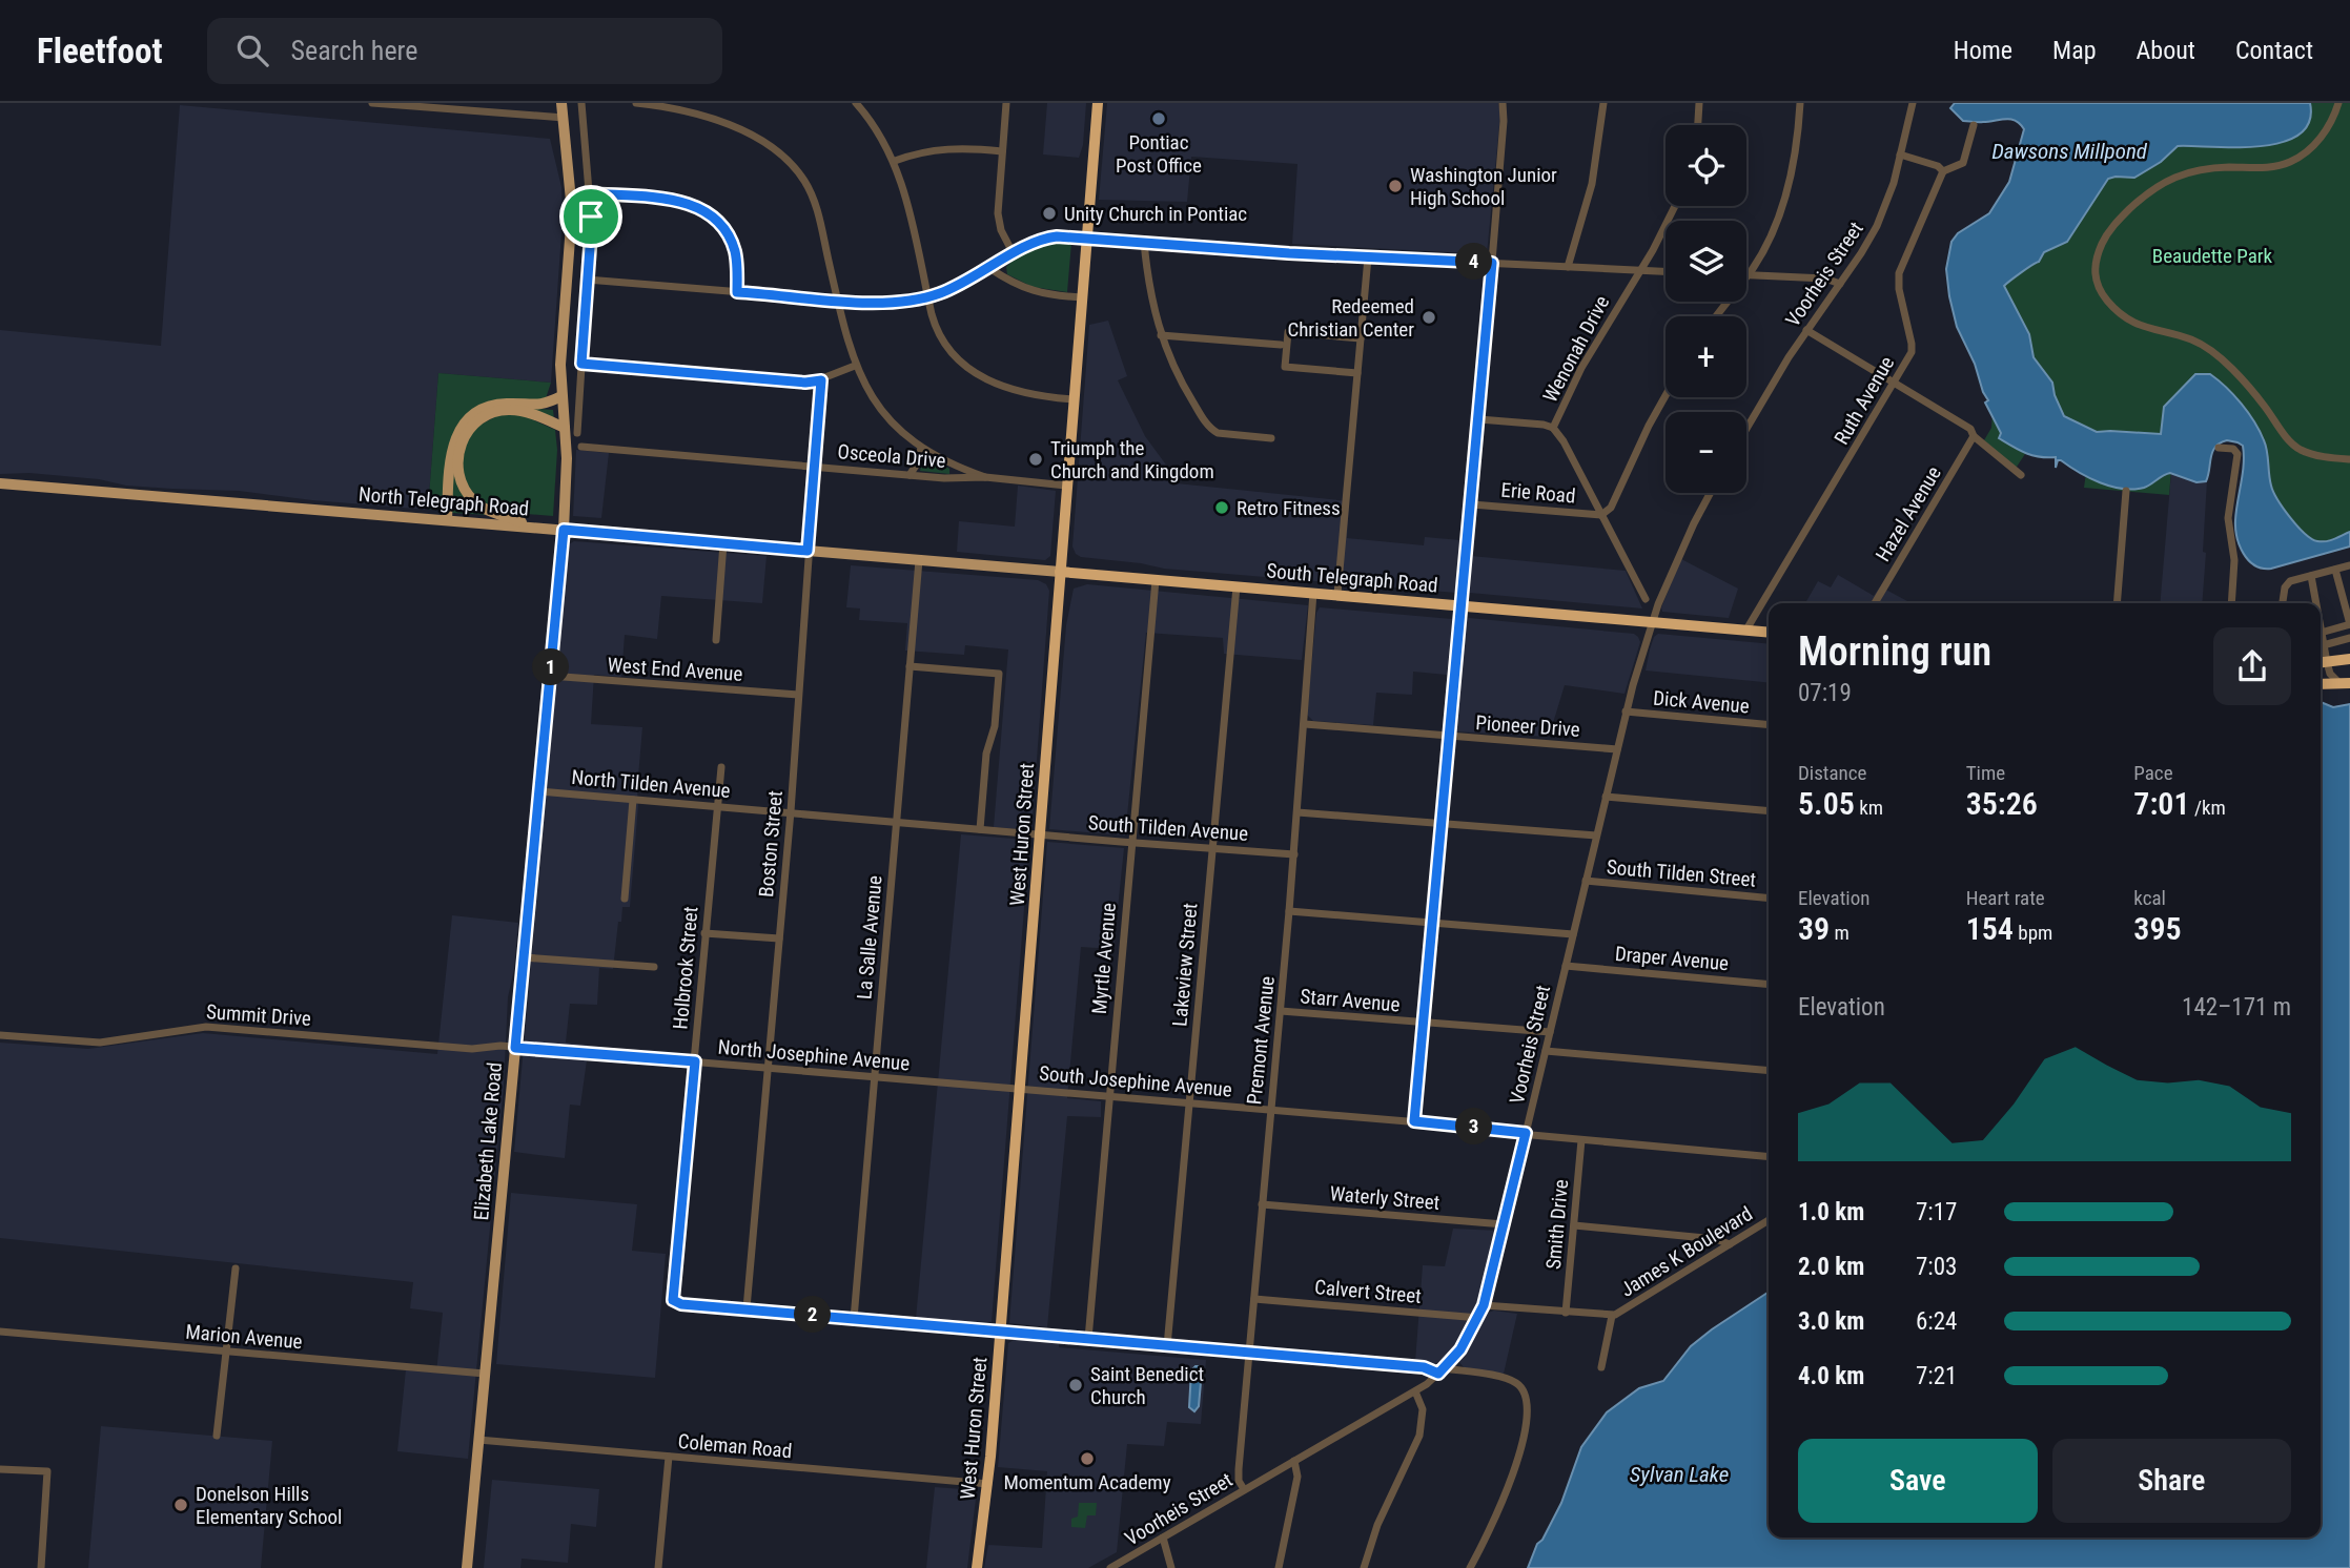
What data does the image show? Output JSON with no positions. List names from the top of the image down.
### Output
{
  "streets": {
    "highway": ["South Telegraph Road", "West Huron Street"],
    "main road": ["North Telegraph Road", "Elizabeth Lake Road"],
    "street": [
      "Voorheis Street",
      "Wenonah Drive",
      "Ruth Avenue",
      "Osceola Drive",
      "Erie Road",
      "Hazel Avenue",
      "West End Avenue",
      "Dick Avenue",
      "Pioneer Drive",
      "North Tilden Avenue",
      "South Tilden Avenue",
      "Boston Street",
      "South Tilden Street",
      "La Salle Avenue",
      "Myrtle Avenue",
      "Draper Avenue",
      "Lakeview Street",
      "Holbrook Street",
      "Starr Avenue",
      "Summit Drive",
      "Premont Avenue",
      "North Josephine Avenue",
      "South Josephine Avenue",
      "Waterly Street",
      "Smith Drive",
      "James K Boulevard",
      "Calvert Street",
      "Marion Avenue",
      "Coleman Road"
    ]
  },
  "crossings": [
    ["Voorheis Street", "South Telegraph Road"],
    ["Voorheis Street", "Dick Avenue"],
    ["Voorheis Street", "Pioneer Drive"],
    ["Voorheis Street", "South Tilden Street"],
    ["Voorheis Street", "Draper Avenue"],
    ["Voorheis Street", "Starr Avenue"],
    ["Voorheis Street", "Premont Avenue"],
    ["Voorheis Street", "South Josephine Avenue"],
    ["Voorheis Street", "Waterly Street"],
    ["Voorheis Street", "James K Boulevard"],
    ["Voorheis Street", "Calvert Street"],
    ["Wenonah Drive", "Erie Road"],
    ["Ruth Avenue", "South Telegraph Road"],
    ["Osceola Drive", "West Huron Street"],
    ["Osceola Drive", "Boston Street"],
    ["North Telegraph Road", "South Telegraph Road"],
    ["North Telegraph Road", "West Huron Street"],
    ["North Telegraph Road", "Boston Street"],
    ["North Telegraph Road", "La Salle Avenue"],
    ["North Telegraph Road", "Elizabeth Lake Road"],
    ["South Telegraph Road", "West Huron Street"],
    ["South Telegraph Road", "Myrtle Avenue"],
    ["South Telegraph Road", "Lakeview Street"],
    ["South Telegraph Road", "Premont Avenue"],
    ["West End Avenue", "Boston Street"],
    ["West End Avenue", "Elizabeth Lake Road"],
    ["Pioneer Drive", "Premont Avenue"],
    ["North Tilden Avenue", "South Tilden Avenue"],
    ["North Tilden Avenue", "West Huron Street"],
    ["North Tilden Avenue", "Boston Street"],
    ["North Tilden Avenue", "La Salle Avenue"],
    ["North Tilden Avenue", "Holbrook Street"],
    ["North Tilden Avenue", "Elizabeth Lake Road"],
    ["South Tilden Avenue", "West Huron Street"],
    ["South Tilden Avenue", "Myrtle Avenue"],
    ["South Tilden Avenue", "Lakeview Street"],
    ["South Tilden Avenue", "Premont Avenue"],
    ["West Huron Street", "North Josephine Avenue"],
    ["West Huron Street", "South Josephine Avenue"],
    ["West Huron Street", "Coleman Road"],
    ["Boston Street", "Holbrook Street"],
    ["Boston Street", "North Josephine Avenue"],
    ["La Salle Avenue", "North Josephine Avenue"],
    ["Myrtle Avenue", "South Josephine Avenue"],
    ["Lakeview Street", "South Josephine Avenue"],
    ["Holbrook Street", "North Josephine Avenue"],
    ["Starr Avenue", "Premont Avenue"],
    ["Summit Drive", "North Josephine Avenue"],
    ["Summit Drive", "Elizabeth Lake Road"],
    ["Premont Avenue", "South Josephine Avenue"],
    ["Premont Avenue", "Waterly Street"],
    ["Premont Avenue", "Calvert Street"],
    ["North Josephine Avenue", "South Josephine Avenue"],
    ["North Josephine Avenue", "Elizabeth Lake Road"],
    ["South Josephine Avenue", "Smith Drive"],
    ["Elizabeth Lake Road", "Marion Avenue"],
    ["Elizabeth Lake Road", "Coleman Road"],
    ["Smith Drive", "James K Boulevard"]
  ],
  "water": ["Dawsons Millpond", "Sylvan Lake"],
  "parks": ["Beaudette Park"],
  "places": [
    "Pontiac Post Office",
    "Washington Junior High School",
    "Unity Church in Pontiac",
    "Redeemed Christian Center",
    "Triumph the Church and Kingdom",
    "Retro Fitness",
    "Saint Benedict Church",
    "Momentum Academy",
    "Donelson Hills Elementary School"
  ],
  "page": {
    "header": "Fleetfoot",
    "search": "Search here",
    "nav": [
      "Home",
      "Map",
      "About",
      "Contact"
    ],
    "map_buttons": ["+", "−"],
    "pins": [
      "4",
      "1",
      "3",
      "2"
    ],
    "heading": ["Morning run", "07:19"],
    "stats": [
      ["Distance", "5.05 km"],
      ["Time", "35:26"],
      ["Pace", "7:01 /km"],
      ["Elevation", "39 m"],
      ["Heart rate", "154 bpm"],
      ["kcal", "395"]
    ],
    "chart": ["Elevation", "142–171 m"],
    "list": [
      {
        "name": "1.0 km",
        "note": "7:17"
      },
      {
        "name": "2.0 km",
        "note": "7:03"
      },
      {
        "name": "3.0 km",
        "note": "6:24"
      },
      {
        "name": "4.0 km",
        "note": "7:21"
      }
    ],
    "buttons": ["Save", "Share"]
  }
}
